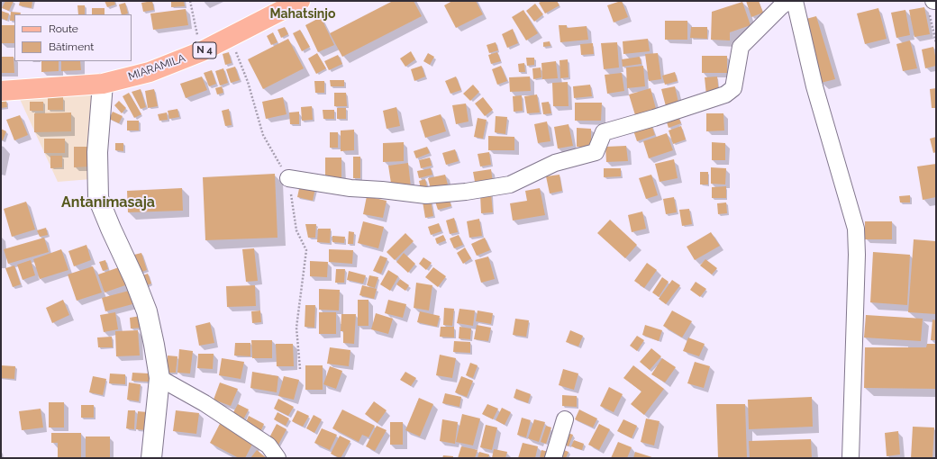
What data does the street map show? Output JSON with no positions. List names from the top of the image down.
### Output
{
  "streets": {
    "main road": ["N 4", "MIARAMILA"]
  },
  "districts": ["Mahatsinjo", "Antanimasaja"],
  "legend": ["Route", "Bâtiment"]
}
